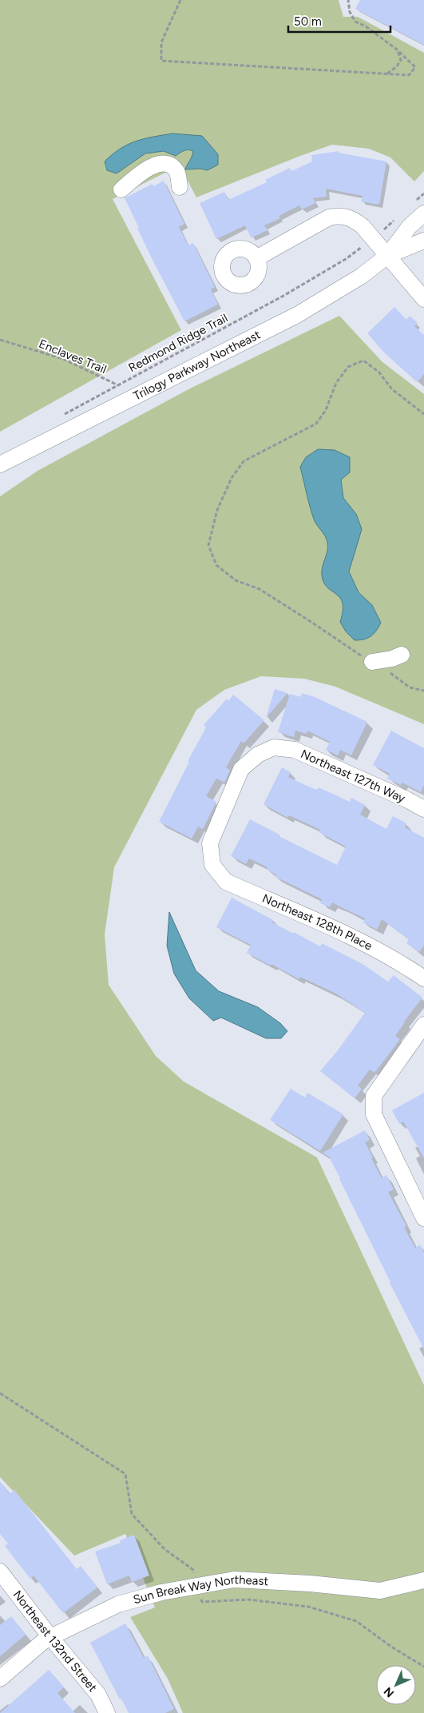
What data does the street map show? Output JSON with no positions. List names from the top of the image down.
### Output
{
  "streets": {
    "street": [
      "Trilogy Parkway Northeast",
      "Northeast 127th Way",
      "Northeast 128th Place",
      "Sun Break Way Northeast",
      "Northeast 132nd Street"
    ],
    "path": ["Redmond Ridge Trail", "Enclaves Trail"]
  },
  "crossings": [
    ["Redmond Ridge Trail", "Enclaves Trail"],
    ["Enclaves Trail", "Trilogy Parkway Northeast"],
    ["Northeast 127th Way", "Northeast 128th Place"],
    ["Sun Break Way Northeast", "Northeast 132nd Street"]
  ],
  "scale_bar": "50 m",
  "north": "bottom left"
}
